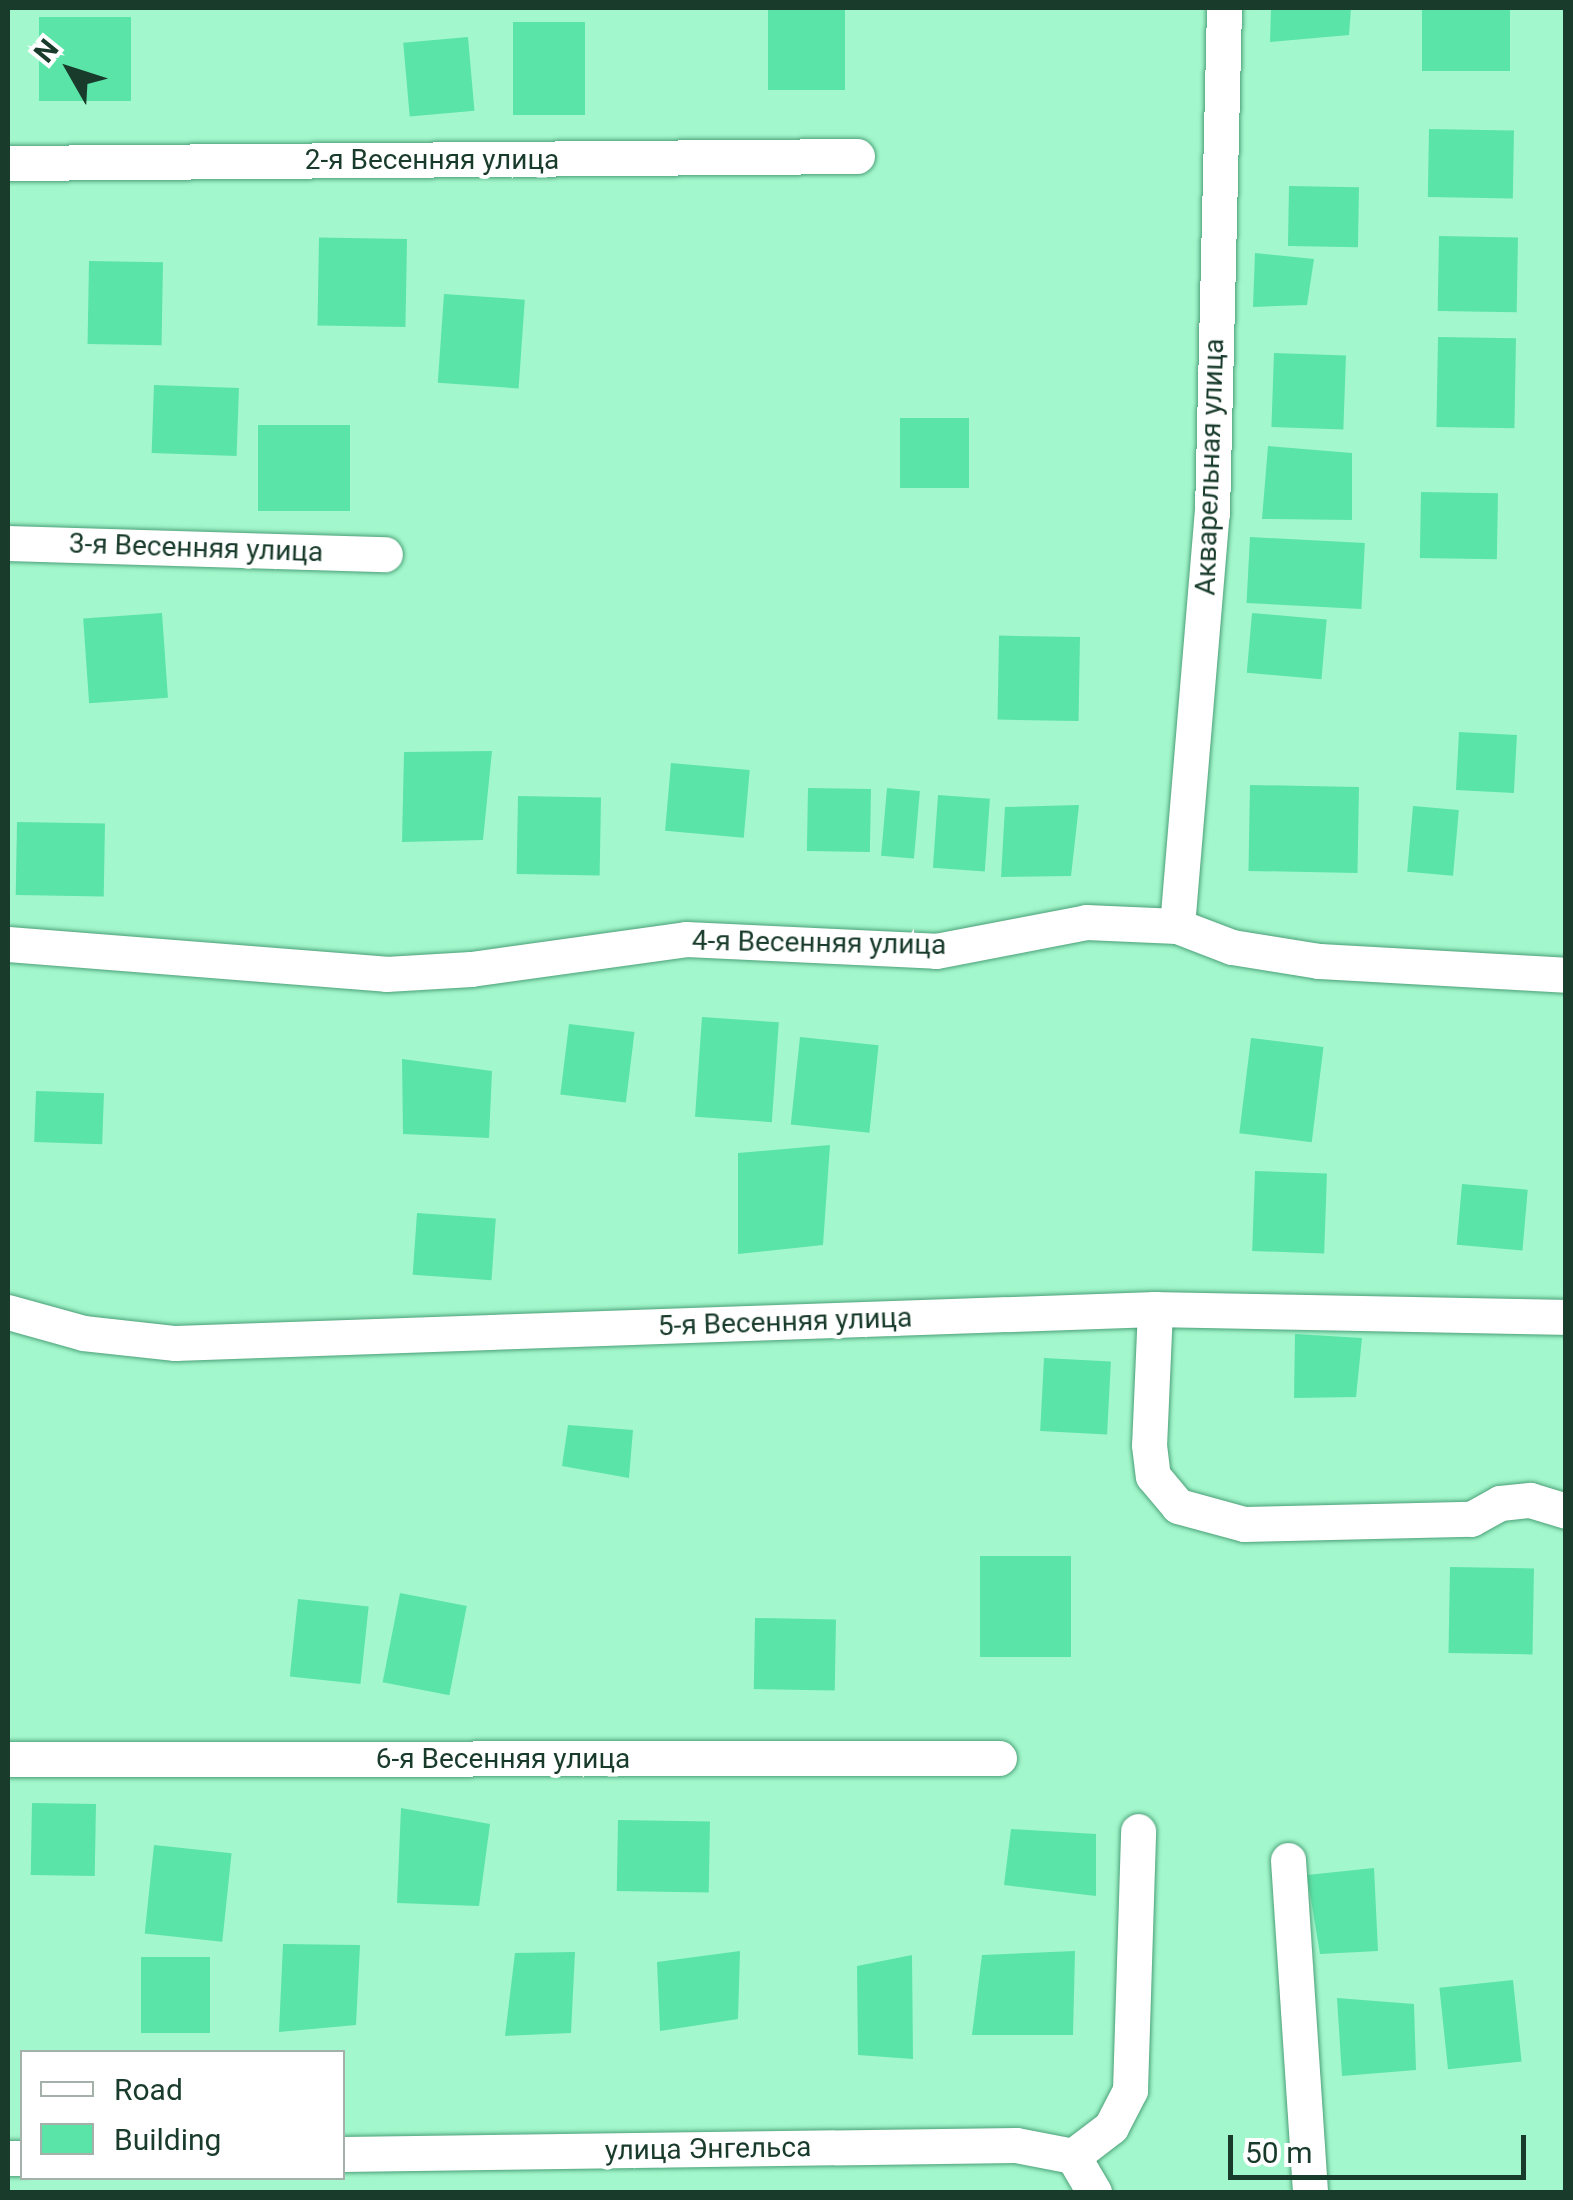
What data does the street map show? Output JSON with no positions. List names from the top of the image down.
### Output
{
  "streets": {
    "street": [
      "2-я Весенняя улица",
      "Акварельная улица",
      "3-я Весенняя улица",
      "4-я Весенняя улица",
      "5-я Весенняя улица",
      "6-я Весенняя улица",
      "улица Энгельса"
    ]
  },
  "crossings": [
    ["Акварельная улица", "4-я Весенняя улица"]
  ],
  "legend": ["Road", "Building"],
  "scale_bar": "50 m",
  "north": "top left"
}
